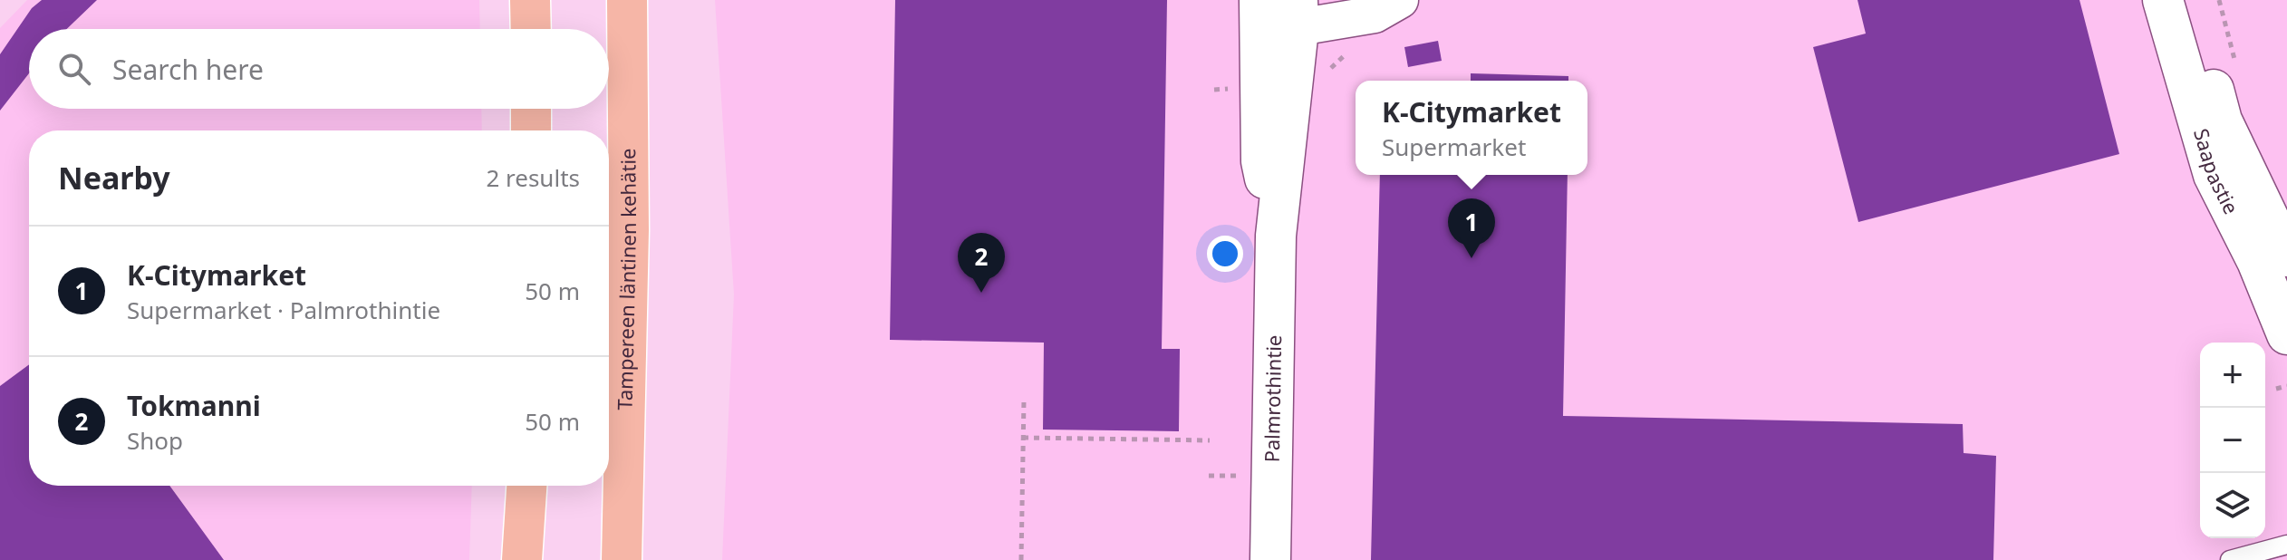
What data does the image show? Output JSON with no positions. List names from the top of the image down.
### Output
{
  "streets": {
    "highway": ["Tampereen läntinen kehätie"],
    "main road": ["Saapastie", "Palmrothintie"]
  },
  "page": {
    "search": "Search here",
    "popup": ["K-Citymarket", "Supermarket"],
    "heading": ["Nearby", "2 results"],
    "pins": ["1", "2"],
    "list": [
      {
        "mark": "1",
        "name": "K-Citymarket",
        "note": "Supermarket · Palmrothintie",
        "value": "50 m"
      },
      {
        "mark": "2",
        "name": "Tokmanni",
        "note": "Shop",
        "value": "50 m"
      }
    ],
    "map_buttons": ["+", "−"]
  }
}
